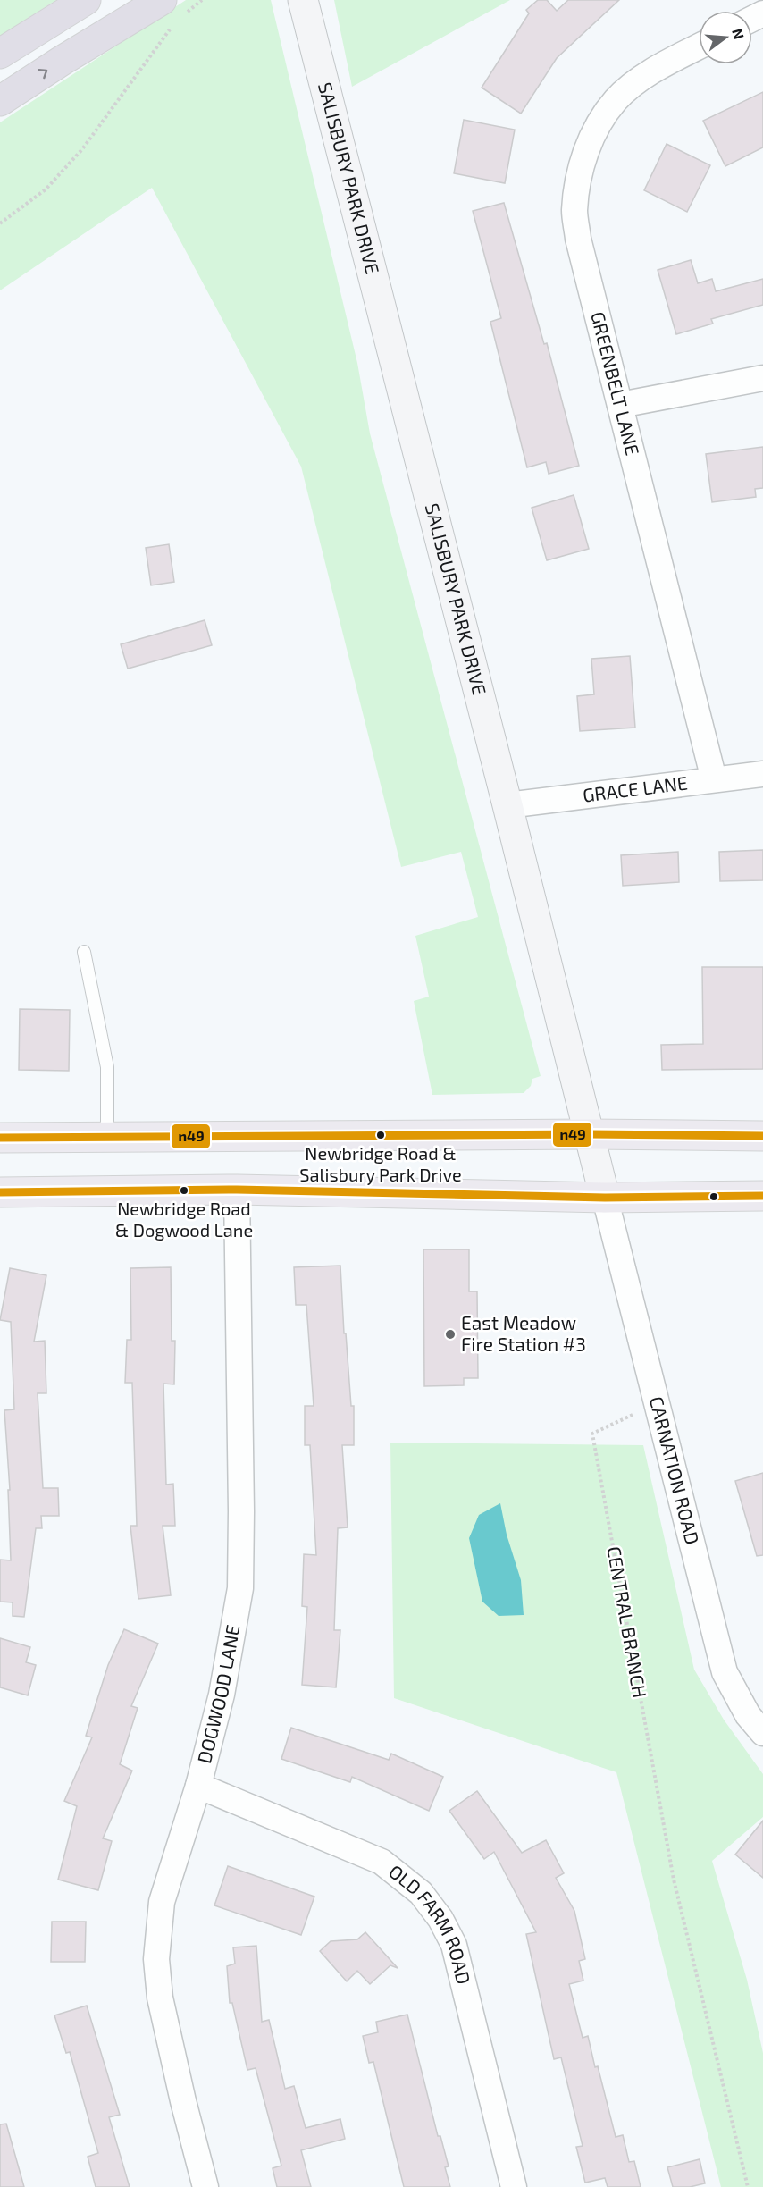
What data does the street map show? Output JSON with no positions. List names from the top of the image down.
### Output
{
  "streets": {
    "main road": ["SALISBURY PARK DRIVE"],
    "street": [
      "GREENBELT LANE",
      "GRACE LANE",
      "CARNATION ROAD",
      "DOGWOOD LANE",
      "OLD FARM ROAD"
    ],
    "path": ["CENTRAL BRANCH"]
  },
  "crossings": [
    ["SALISBURY PARK DRIVE", "GRACE LANE"],
    ["SALISBURY PARK DRIVE", "CARNATION ROAD"],
    ["GREENBELT LANE", "GRACE LANE"],
    ["CARNATION ROAD", "CENTRAL BRANCH"],
    ["DOGWOOD LANE", "OLD FARM ROAD"]
  ],
  "places": ["Newbridge Road & Salisbury Park Drive", "Newbridge Road & Dogwood Lane", "East Meadow Fire Station #3"],
  "lines": ["transit line n49"],
  "north": "right"
}
